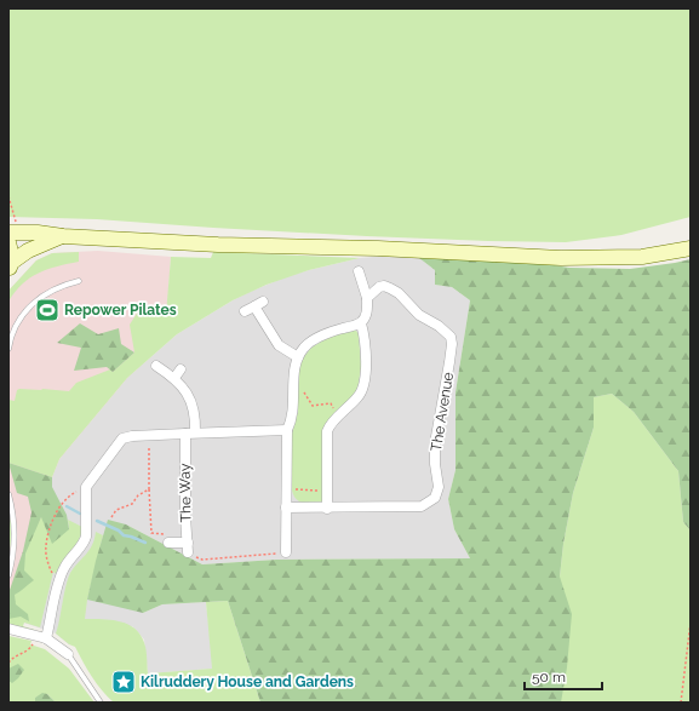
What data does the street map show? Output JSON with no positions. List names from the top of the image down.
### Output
{
  "streets": {
    "street": ["The Avenue", "The Way"]
  },
  "places": {
    "sports": ["Repower Pilates"],
    "place": ["Kilruddery House and Gardens"]
  },
  "scale_bar": "50 m"
}
